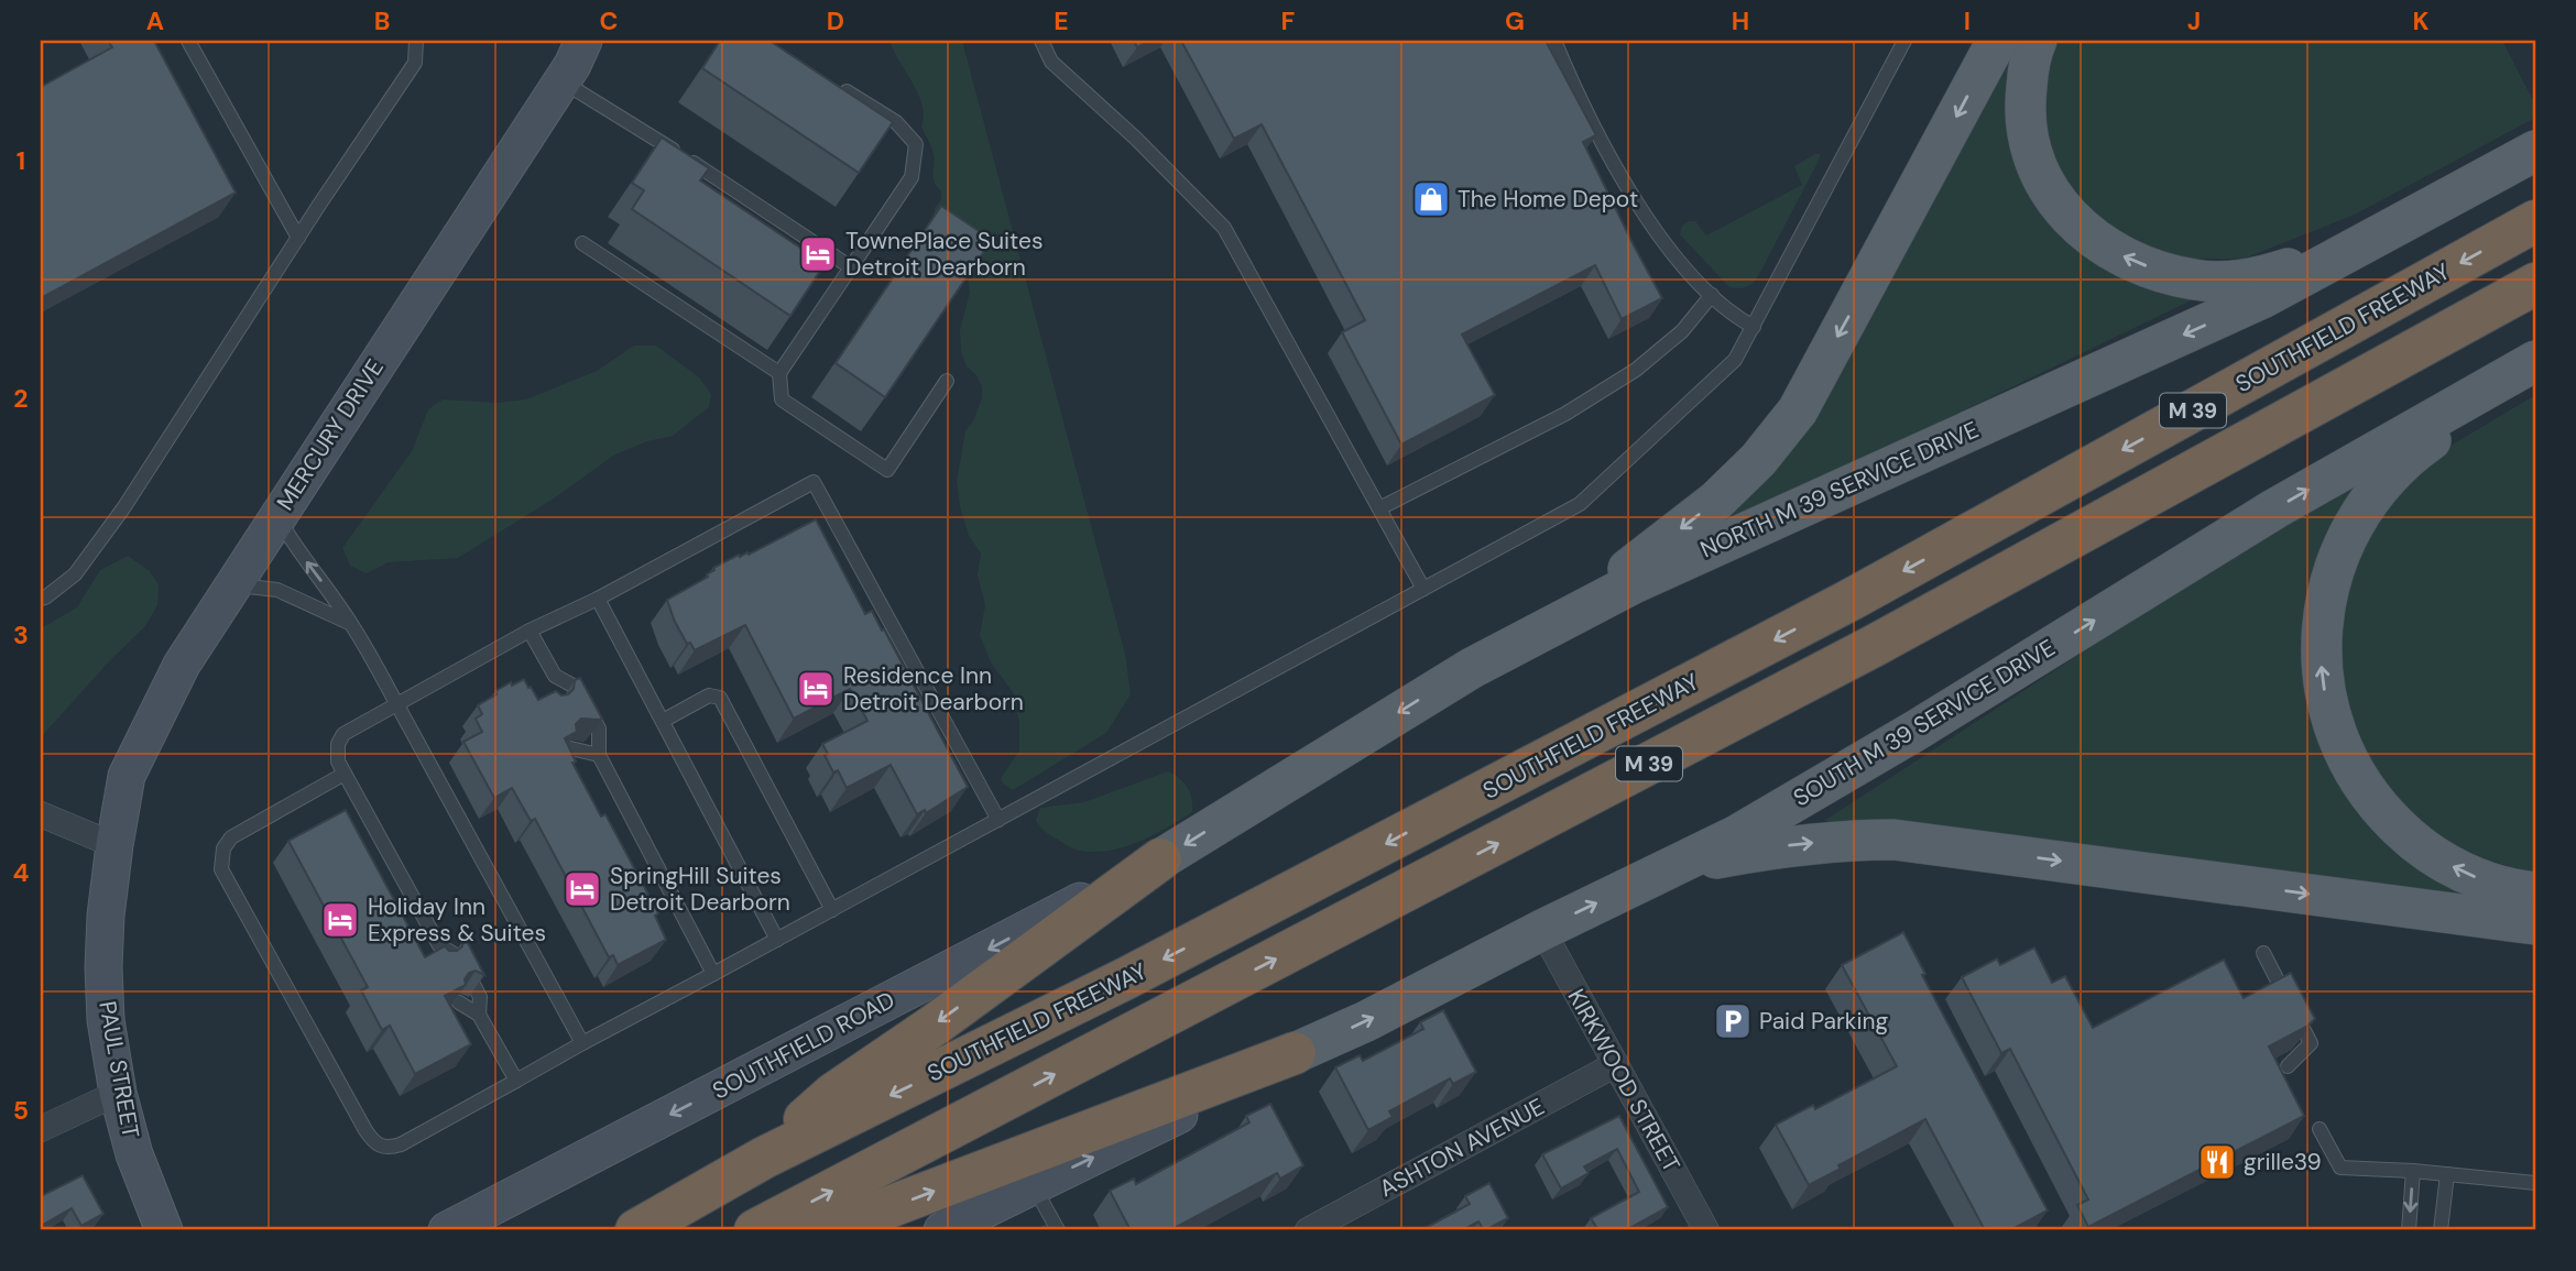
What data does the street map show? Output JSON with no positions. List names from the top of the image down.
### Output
{
  "streets": {
    "highway": ["SOUTHFIELD FREEWAY", "M 39"],
    "main road": ["NORTH M 39 SERVICE DRIVE", "SOUTH M 39 SERVICE DRIVE"],
    "street": [
      "MERCURY DRIVE",
      "SOUTHFIELD ROAD",
      "PAUL STREET",
      "KIRKWOOD STREET",
      "ASHTON AVENUE"
    ]
  },
  "crossings": [
    ["MERCURY DRIVE", "PAUL STREET"],
    ["NORTH M 39 SERVICE DRIVE", "SOUTHFIELD ROAD"],
    ["SOUTH M 39 SERVICE DRIVE", "KIRKWOOD STREET"],
    ["KIRKWOOD STREET", "ASHTON AVENUE"]
  ],
  "one_way": ["NORTH M 39 SERVICE DRIVE"],
  "places": {
    "shop": ["The Home Depot"],
    "hotel": [
      "TownePlace Suites Detroit Dearborn",
      "Residence Inn Detroit Dearborn",
      "SpringHill Suites Detroit Dearborn",
      "Holiday Inn Express & Suites"
    ],
    "parking": ["Paid Parking"],
    "restaurant": ["grille39"]
  },
  "grid": {
    "columns": [
      "A",
      "B",
      "C",
      "D",
      "E",
      "F",
      "G",
      "H",
      "I",
      "J",
      "K"
    ],
    "rows": [
      "1",
      "2",
      "3",
      "4",
      "5"
    ]
  }
}
